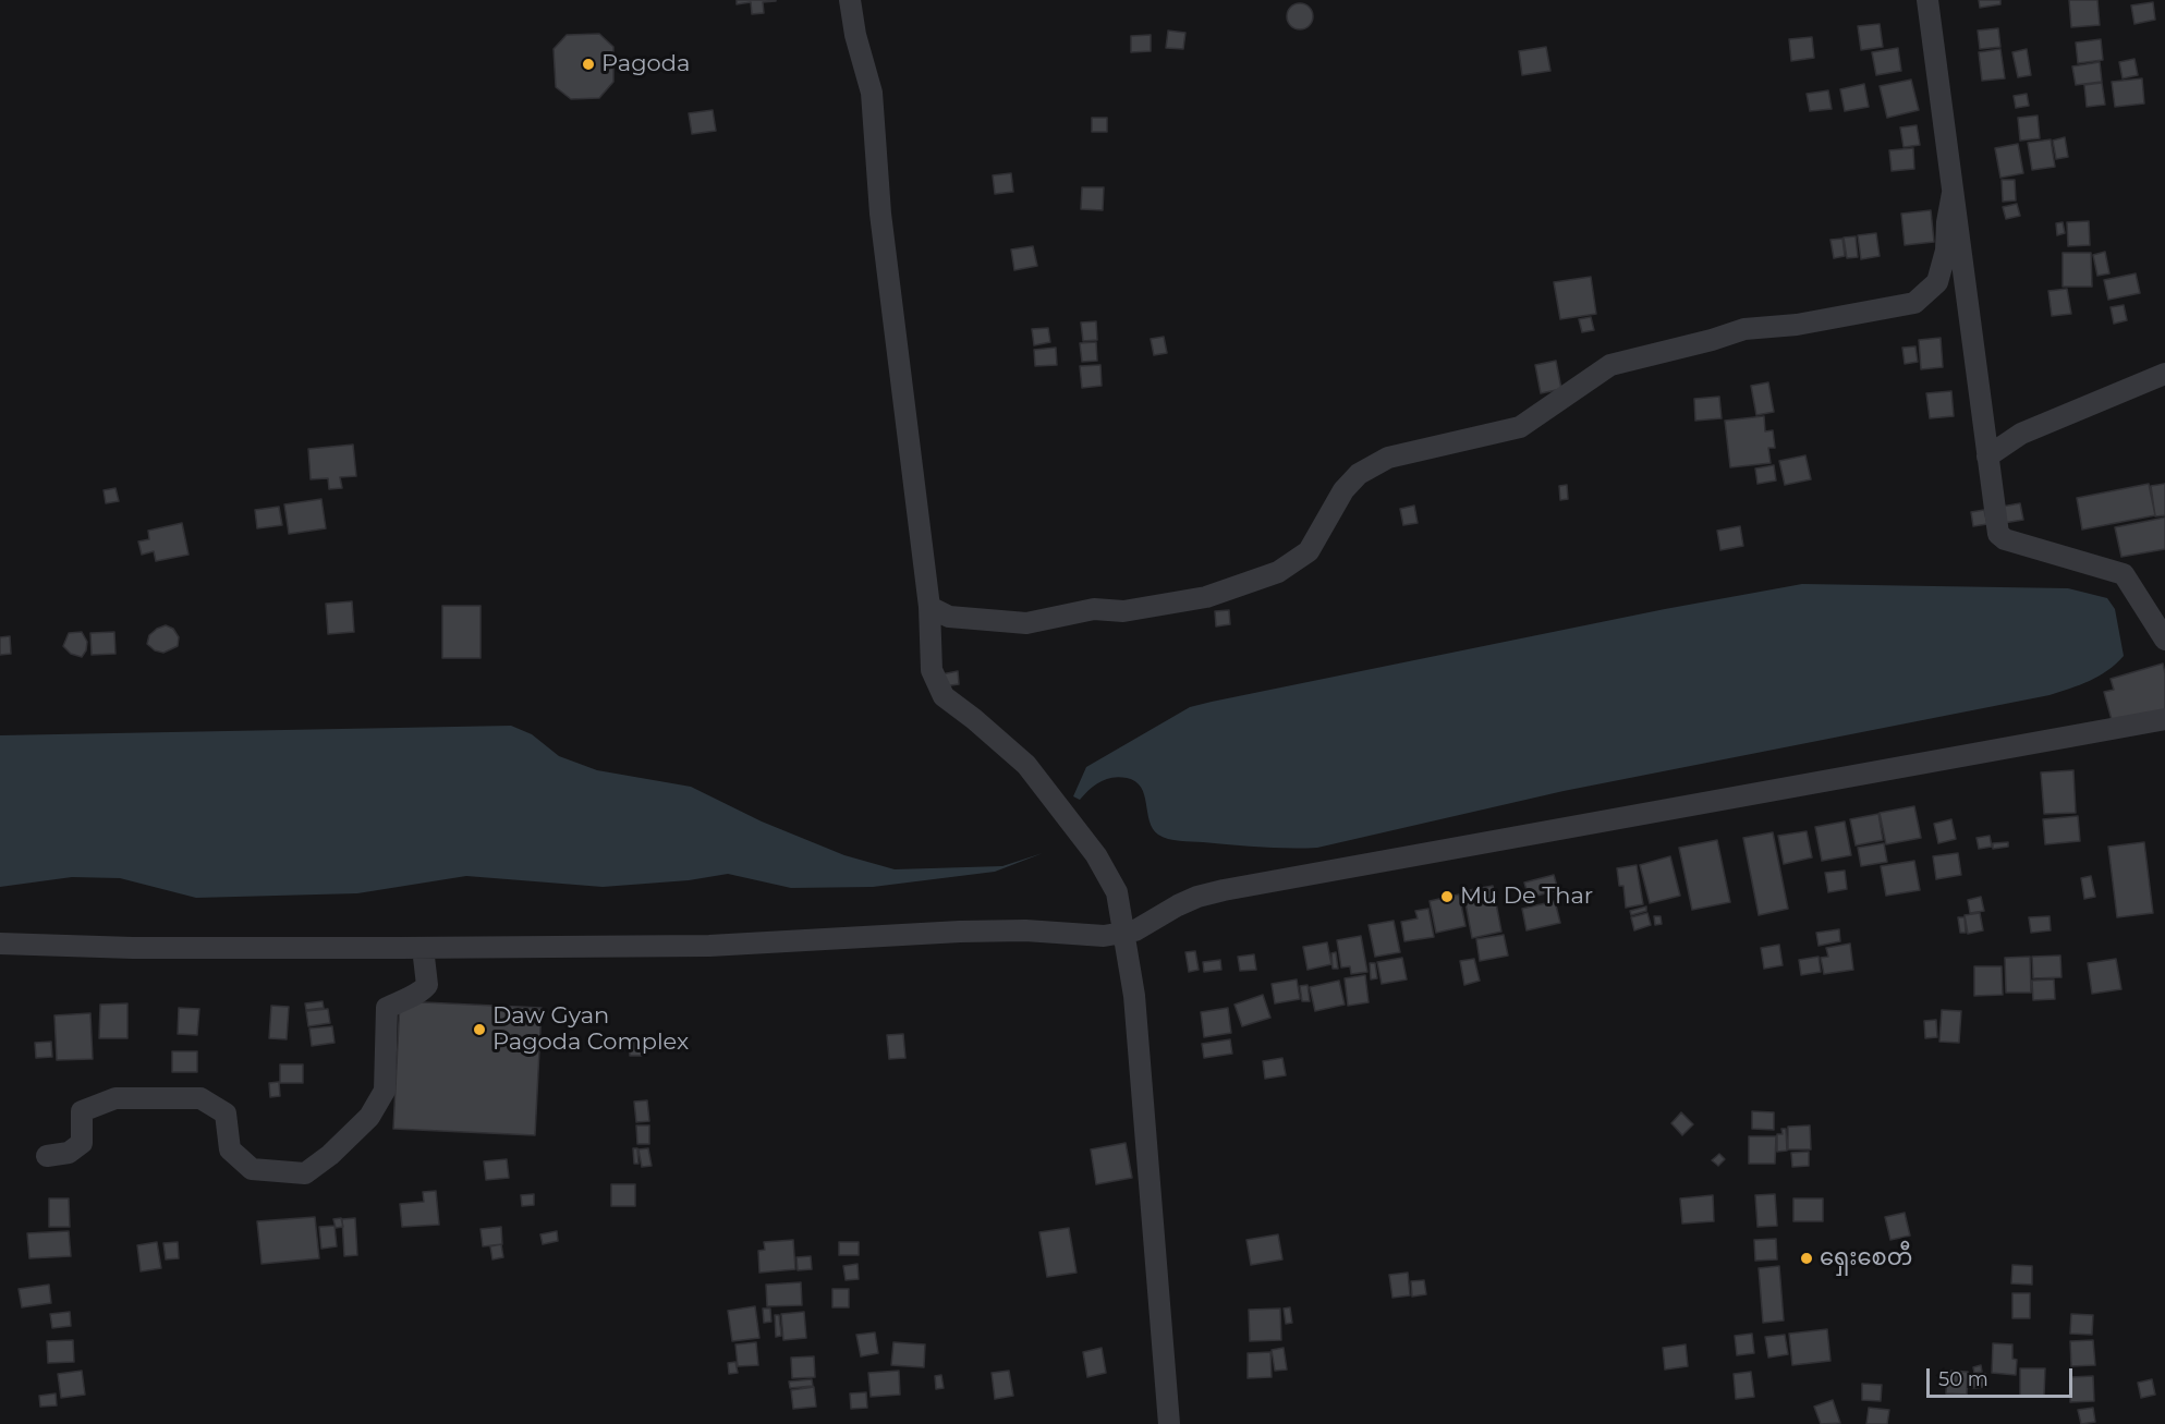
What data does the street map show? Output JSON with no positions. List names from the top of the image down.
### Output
{
  "places": [
    "Pagoda",
    "Mu De Thar",
    "Daw Gyan Pagoda Complex",
    "ရှေးစေတီ"
  ],
  "scale_bar": "50 m"
}
